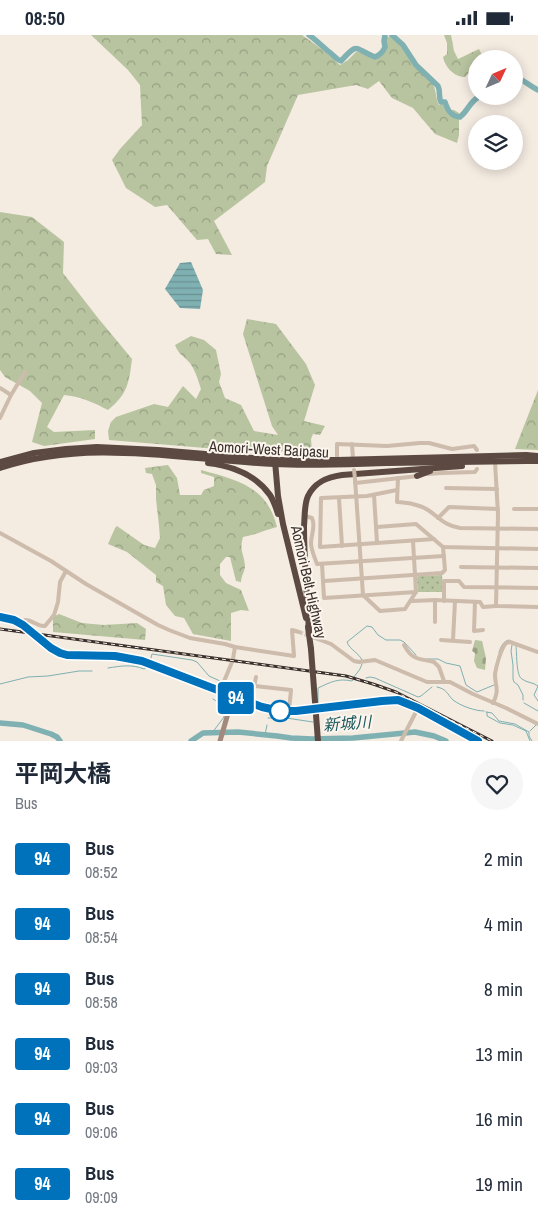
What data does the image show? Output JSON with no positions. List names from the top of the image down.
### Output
{
  "streets": {
    "highway": ["Aomori-West Baipasu", "Aomori Belt Highway"]
  },
  "crossings": [
    ["Aomori-West Baipasu", "Aomori Belt Highway"]
  ],
  "water": ["新城川"],
  "lines": ["bus line 94"],
  "north": "top right",
  "page": {
    "status": "08:50",
    "on_map": "94",
    "heading": ["平岡大橋", "Bus"],
    "list": [
      {
        "mark": "94",
        "name": "Bus",
        "note": "08:52",
        "value": "2 min"
      },
      {
        "mark": "94",
        "name": "Bus",
        "note": "08:54",
        "value": "4 min"
      },
      {
        "mark": "94",
        "name": "Bus",
        "note": "08:58",
        "value": "8 min"
      },
      {
        "mark": "94",
        "name": "Bus",
        "note": "09:03",
        "value": "13 min"
      },
      {
        "mark": "94",
        "name": "Bus",
        "note": "09:06",
        "value": "16 min"
      },
      {
        "mark": "94",
        "name": "Bus",
        "note": "09:09",
        "value": "19 min"
      }
    ]
  }
}
